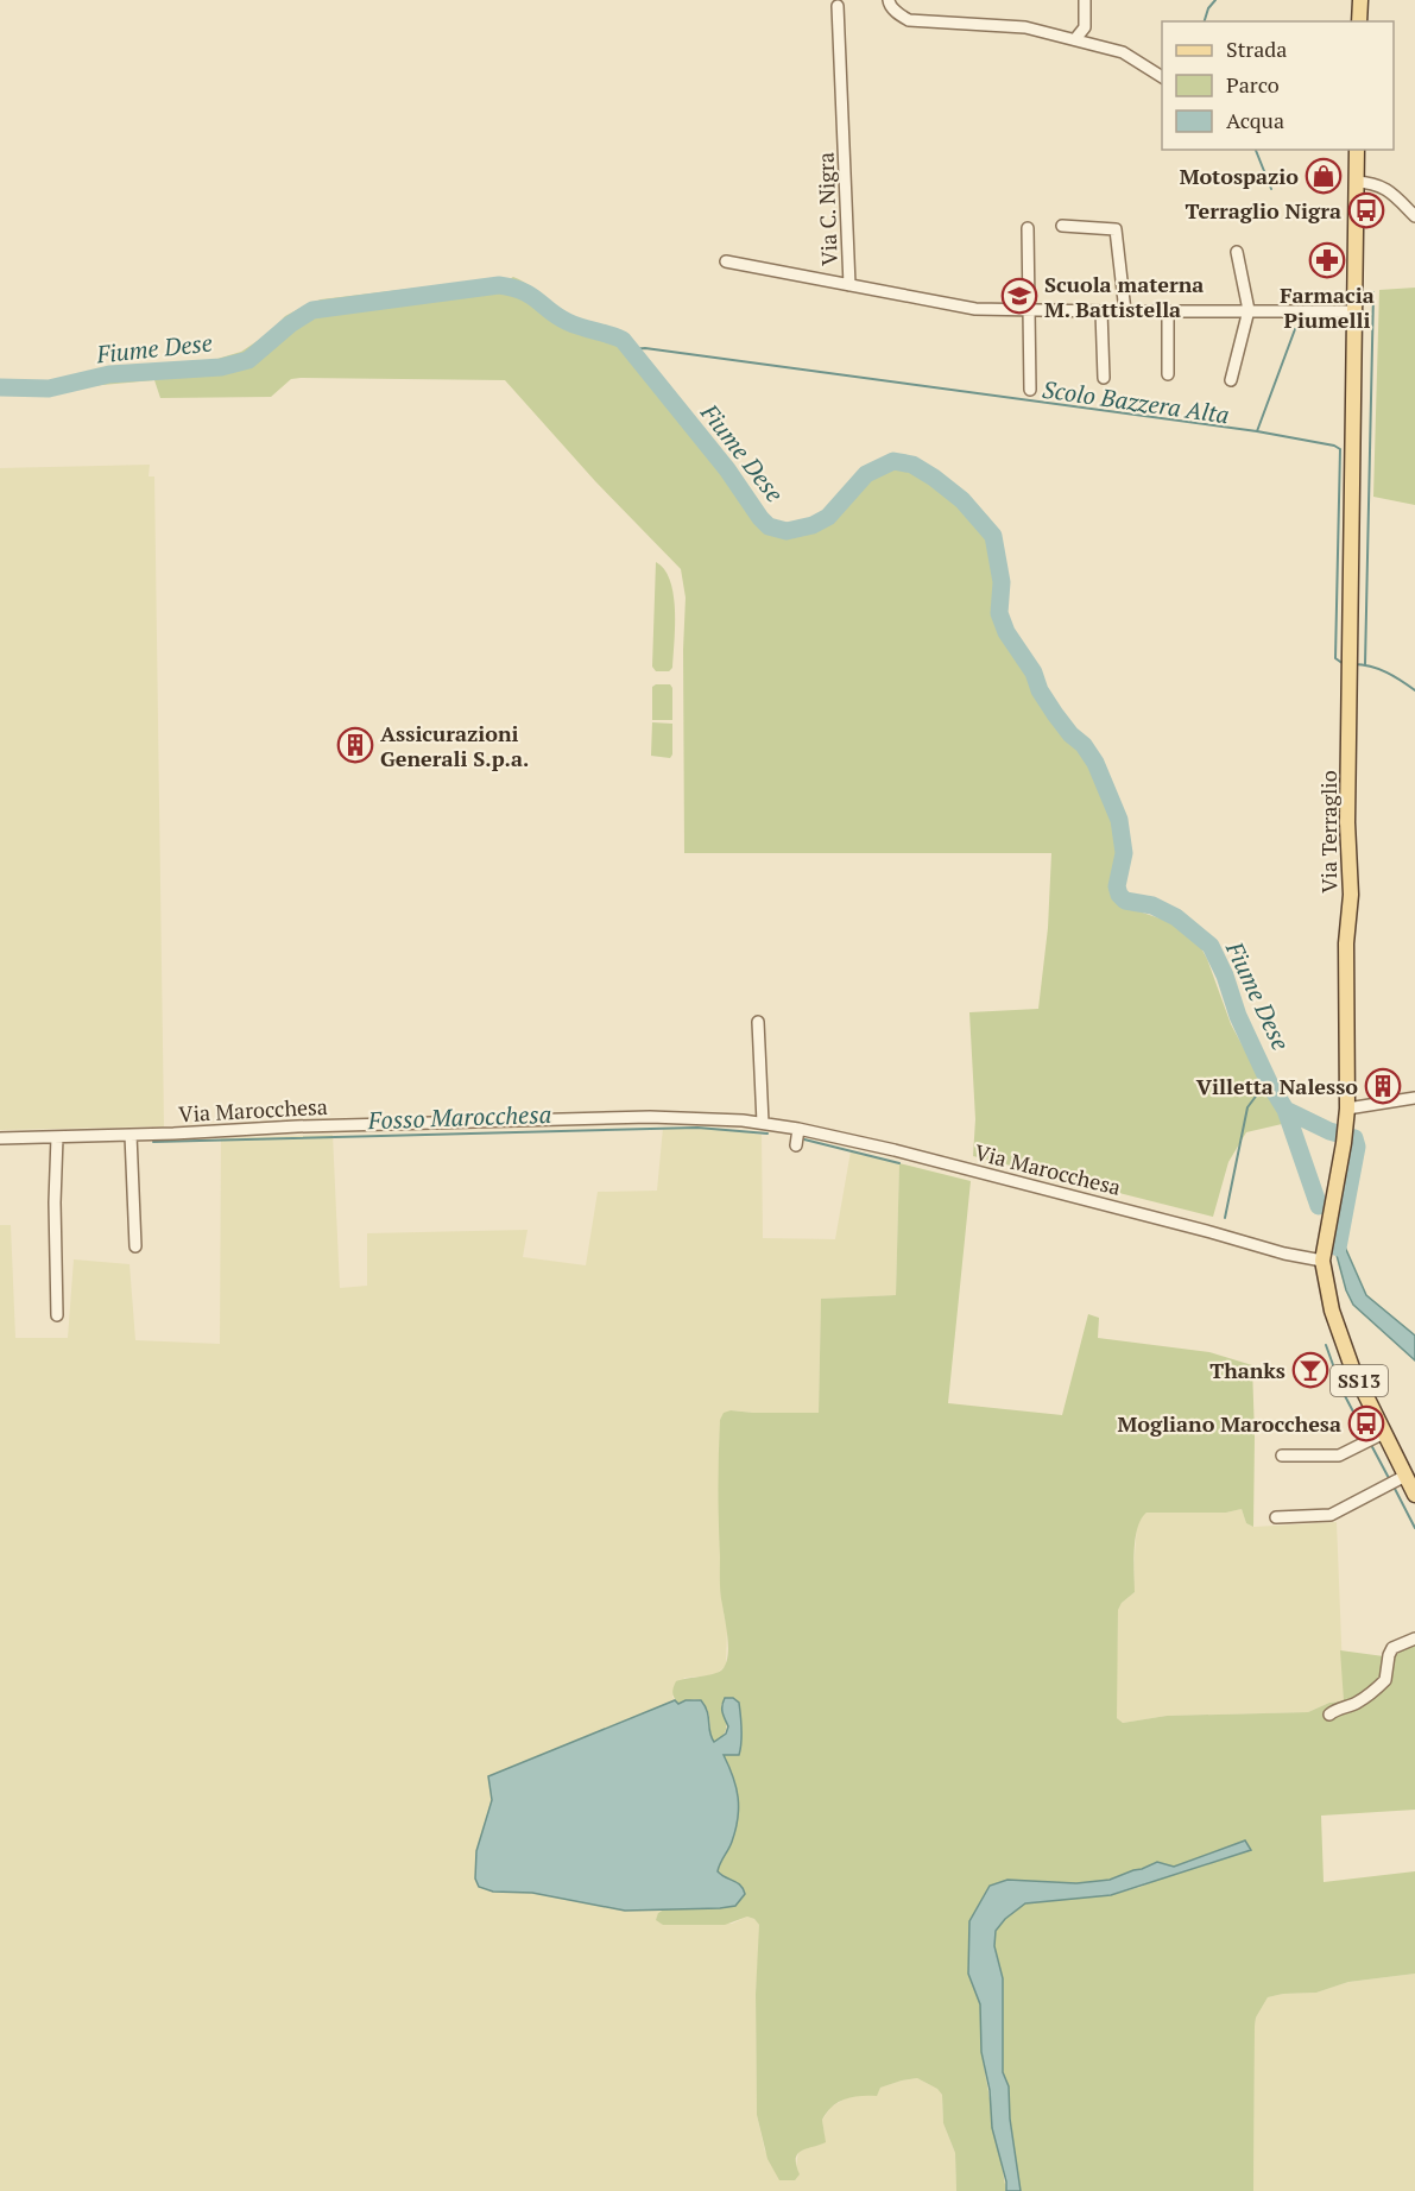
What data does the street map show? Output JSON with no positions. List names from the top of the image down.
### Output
{
  "streets": {
    "main road": ["Via Terraglio", "SS13"],
    "street": ["Via C. Nigra", "Via Marocchesa"]
  },
  "crossings": [
    ["Via Terraglio", "Via Marocchesa"]
  ],
  "water": ["Fiume Dese", "Scolo Bazzera Alta", "Fosso Marocchesa"],
  "places": {
    "shop": ["Motospazio"],
    "bus stop": ["Terraglio Nigra", "Mogliano Marocchesa"],
    "pharmacy": ["Farmacia Piumelli"],
    "school or university": ["Scuola materna M. Battistella"],
    "building": ["Assicurazioni Generali S.p.a.", "Villetta Nalesso"],
    "bar": ["Thanks"]
  },
  "legend": ["Strada", "Parco", "Acqua"]
}
